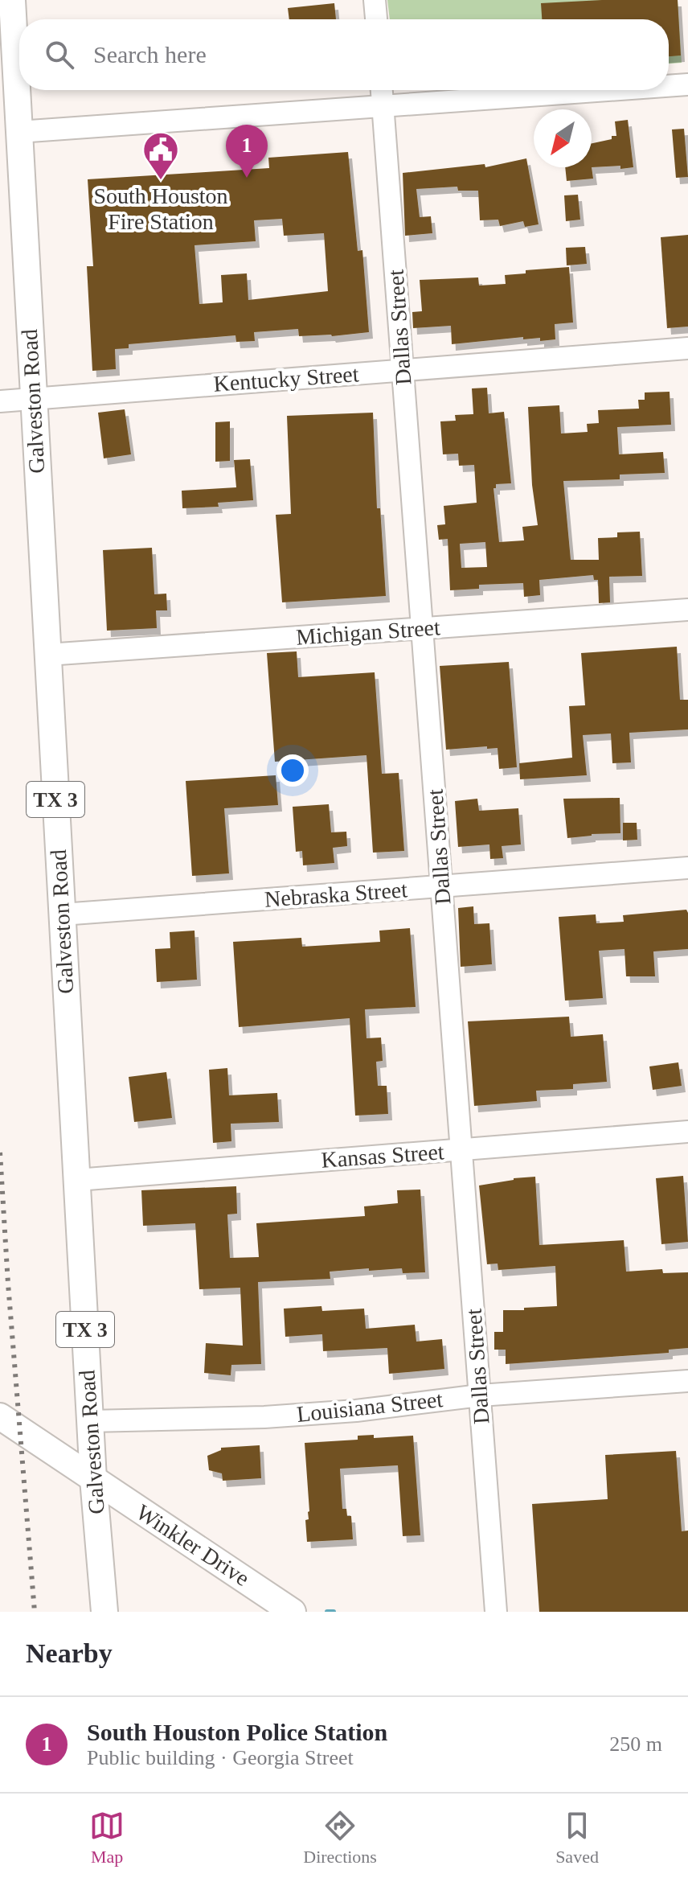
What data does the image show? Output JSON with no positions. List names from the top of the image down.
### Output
{
  "streets": {
    "main road": ["Galveston Road", "TX 3", "Winkler Drive"],
    "street": [
      "Dallas Street",
      "Kentucky Street",
      "Michigan Street",
      "Nebraska Street",
      "Kansas Street",
      "Louisiana Street"
    ]
  },
  "crossings": [
    ["Dallas Street", "Kentucky Street"],
    ["Dallas Street", "Michigan Street"],
    ["Dallas Street", "Nebraska Street"],
    ["Dallas Street", "Kansas Street"],
    ["Dallas Street", "Louisiana Street"],
    ["Kentucky Street", "Galveston Road"],
    ["Galveston Road", "Michigan Street"],
    ["Galveston Road", "Nebraska Street"],
    ["Galveston Road", "Kansas Street"],
    ["Galveston Road", "Louisiana Street"],
    ["Galveston Road", "Winkler Drive"]
  ],
  "places": {
    "public building": ["South Houston Fire Station"]
  },
  "north": "bottom left",
  "page": {
    "search": "Search here",
    "pins": "1",
    "heading": "Nearby",
    "list": [
      {
        "mark": "1",
        "name": "South Houston Police Station",
        "note": "Public building · Georgia Street",
        "value": "250 m"
      }
    ],
    "nav": ["Map", "Directions", "Saved"]
  }
}
